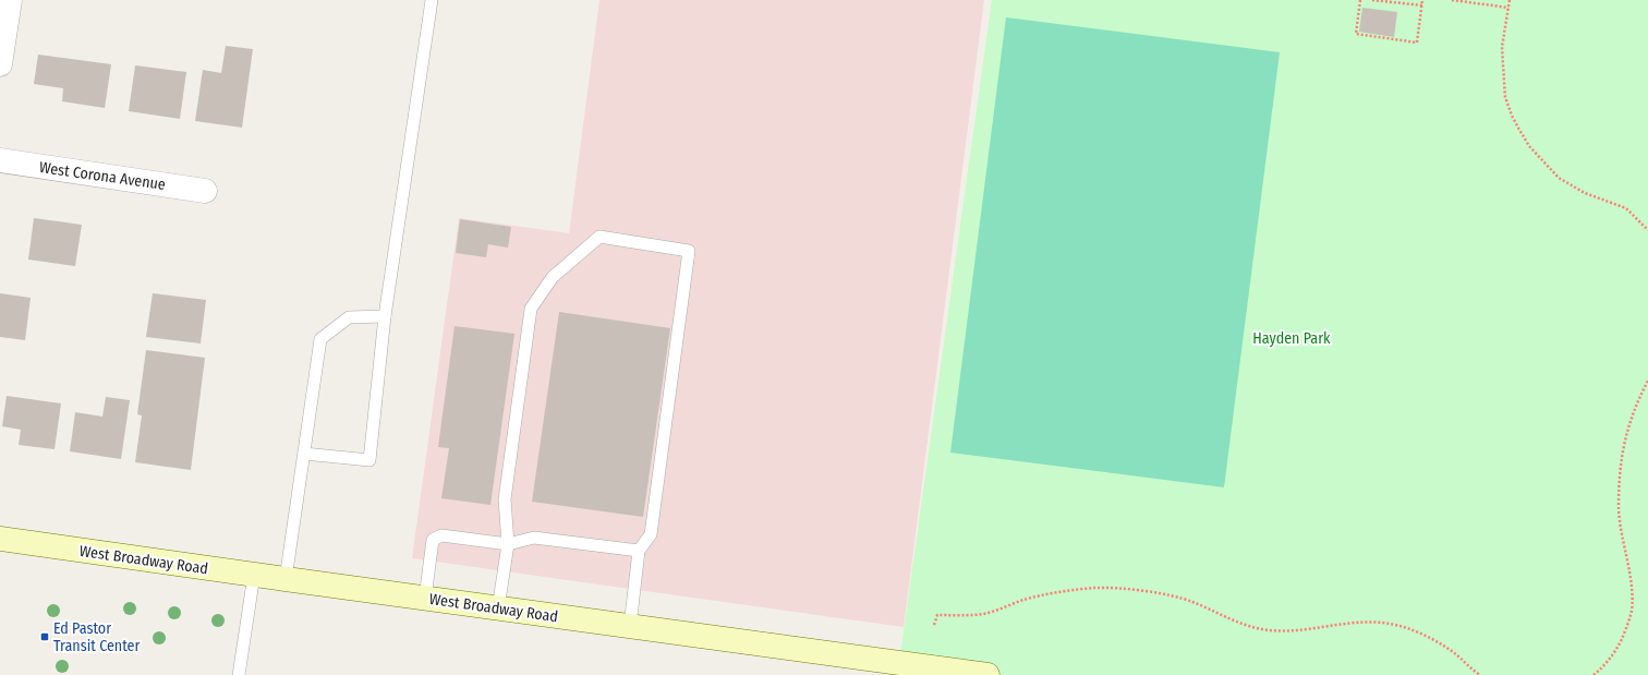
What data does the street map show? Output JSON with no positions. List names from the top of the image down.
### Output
{
  "streets": {
    "main road": ["West Broadway Road"],
    "street": ["West Corona Avenue"]
  },
  "parks": ["Hayden Park"],
  "places": {
    "transit": ["Ed Pastor Transit Center"]
  }
}
